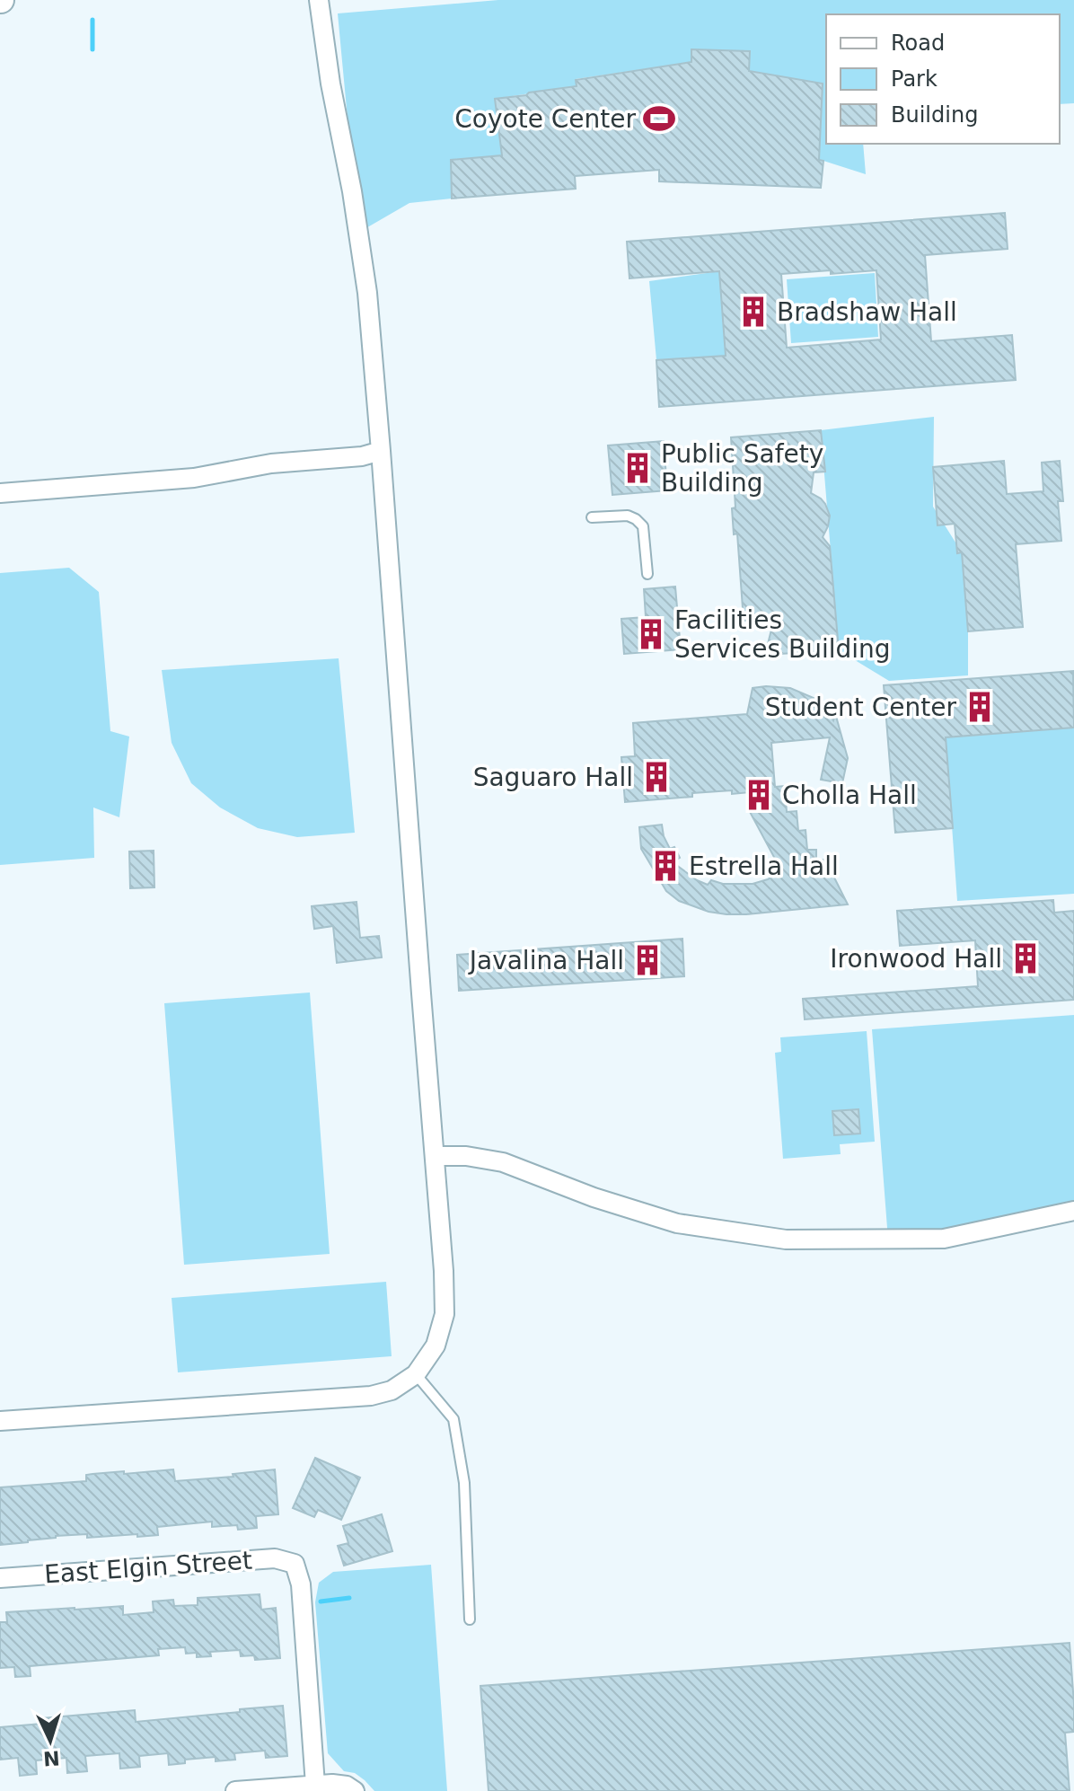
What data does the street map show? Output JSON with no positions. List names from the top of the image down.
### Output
{
  "streets": {
    "street": ["East Elgin Street"]
  },
  "places": {
    "sports": ["Coyote Center"],
    "building": [
      "Bradshaw Hall",
      "Public Safety Building",
      "Facilities Services Building",
      "Student Center",
      "Saguaro Hall",
      "Cholla Hall",
      "Estrella Hall",
      "Ironwood Hall",
      "Javalina Hall"
    ]
  },
  "legend": ["Road", "Park", "Building"],
  "north": "bottom"
}
